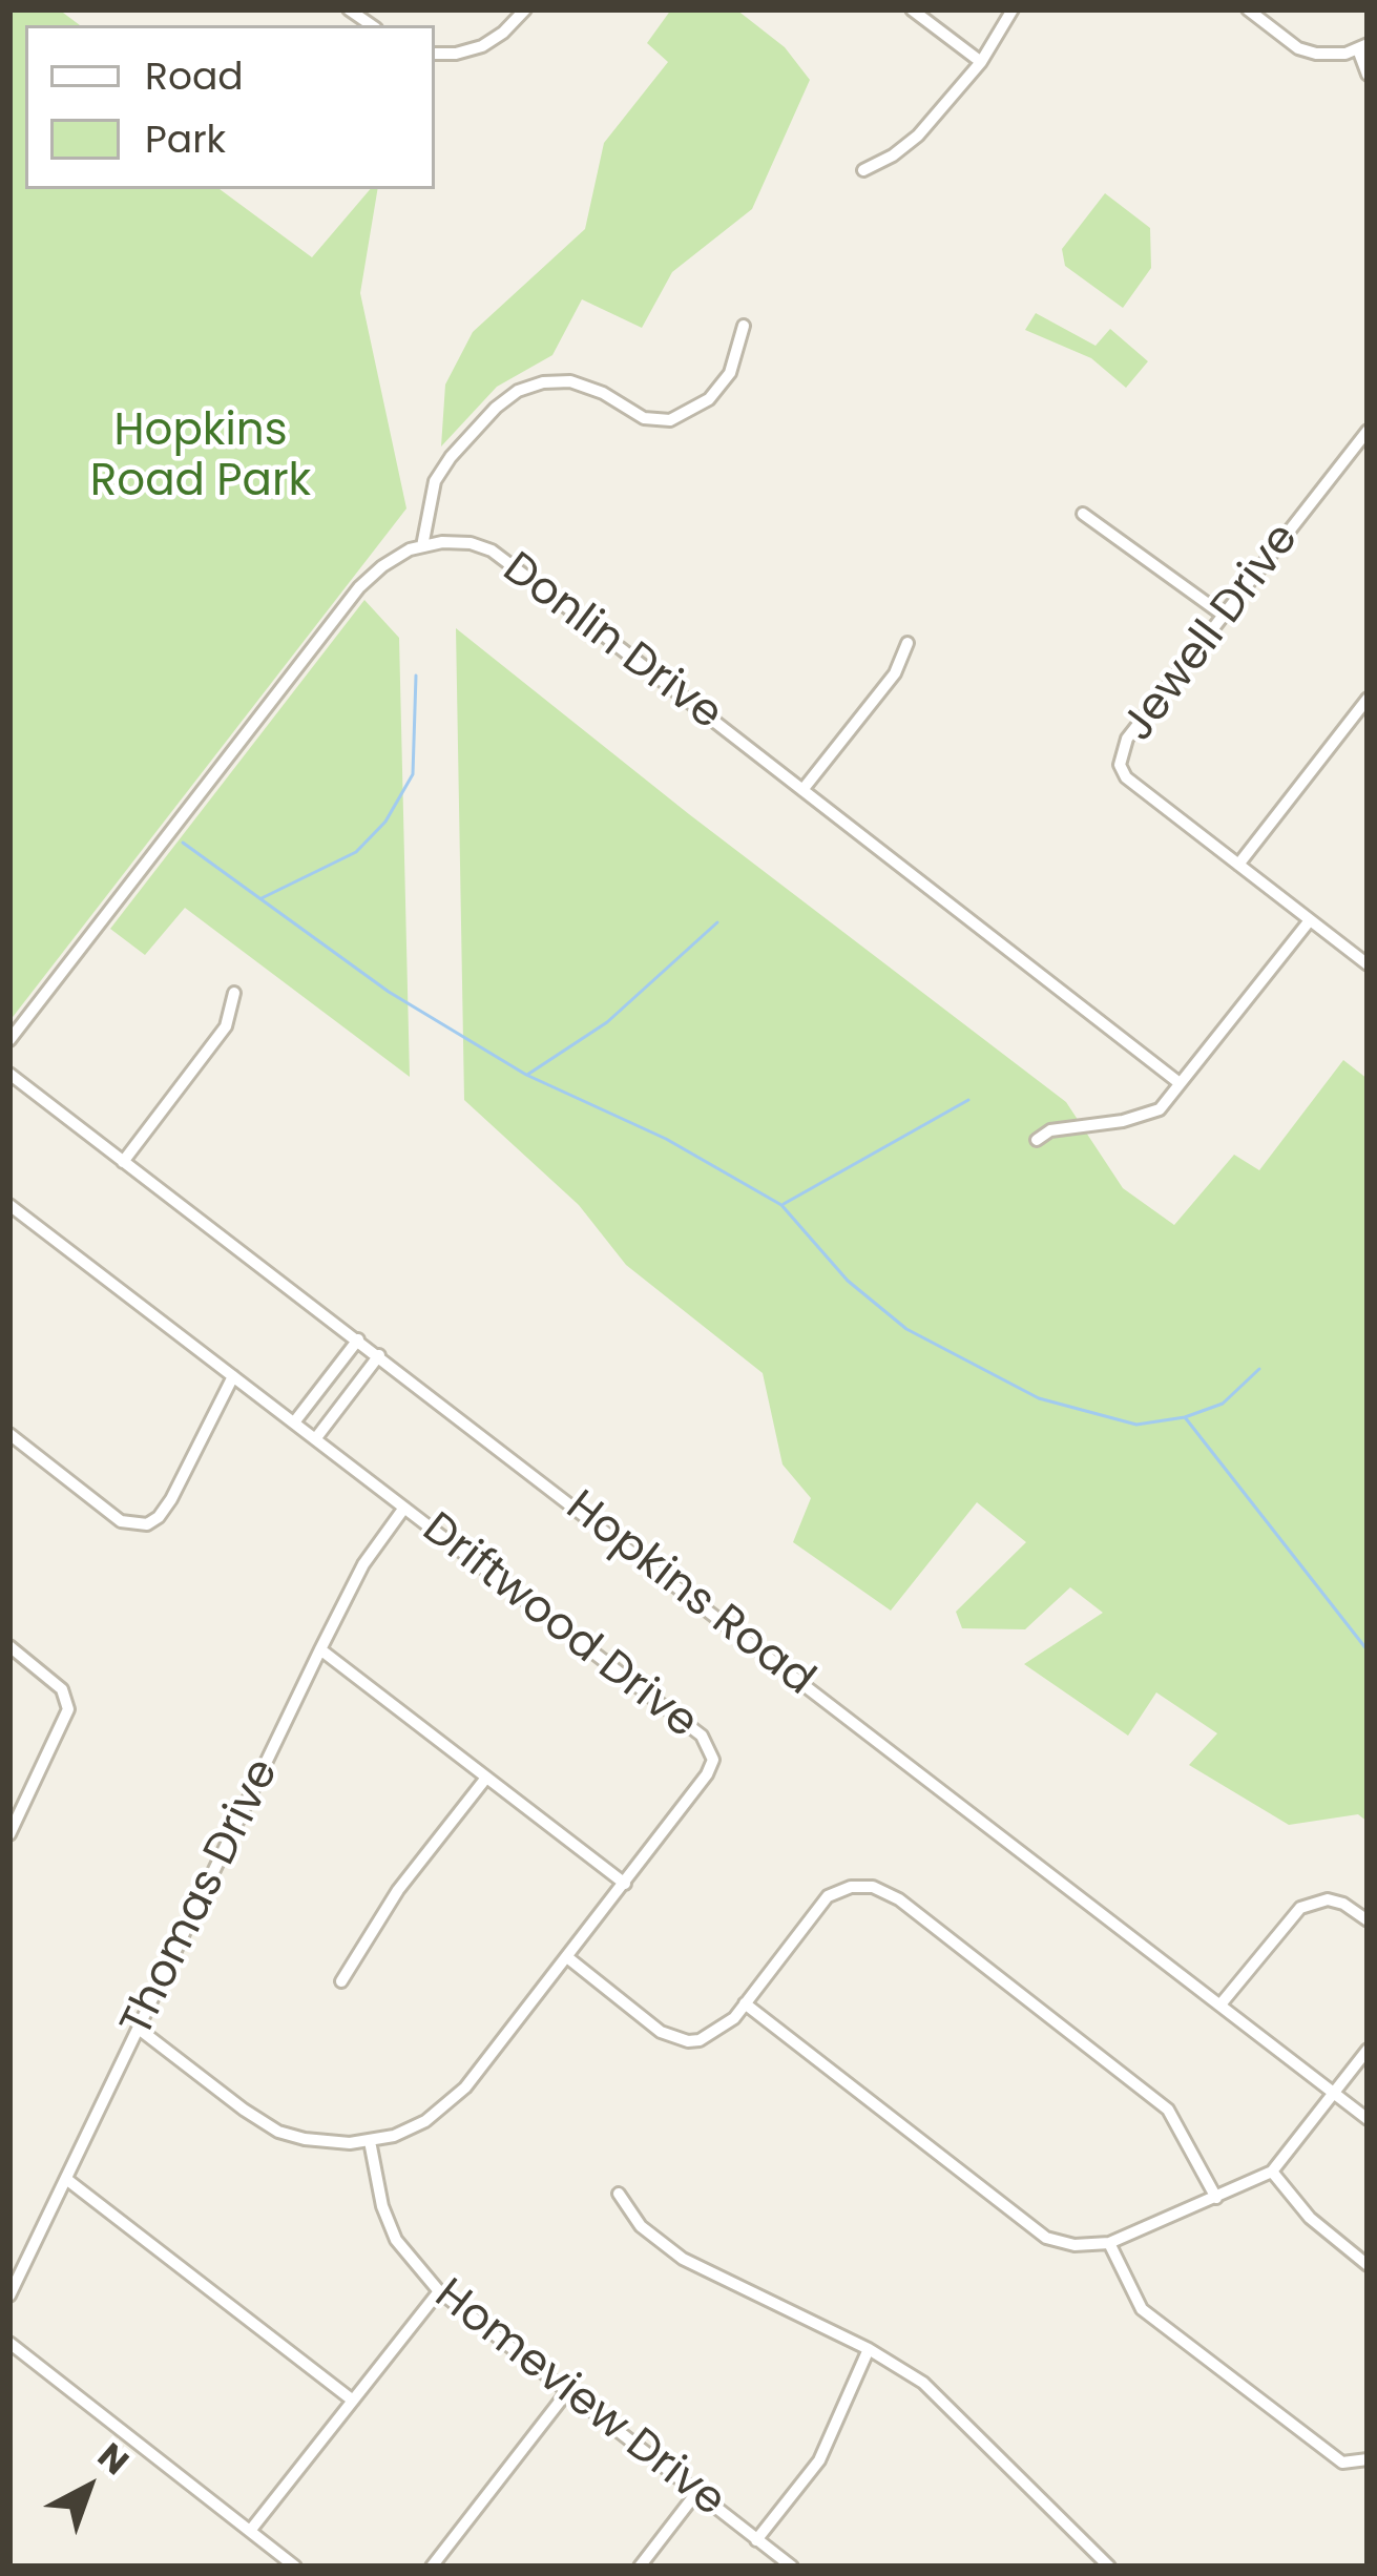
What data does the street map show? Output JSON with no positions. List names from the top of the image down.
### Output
{
  "streets": {
    "street": [
      "Jewell Drive",
      "Donlin Drive",
      "Hopkins Road",
      "Driftwood Drive",
      "Thomas Drive",
      "Homeview Drive"
    ]
  },
  "crossings": [
    ["Driftwood Drive", "Thomas Drive"],
    ["Driftwood Drive", "Homeview Drive"]
  ],
  "parks": ["Hopkins Road Park"],
  "legend": ["Road", "Park"],
  "north": "top right"
}
